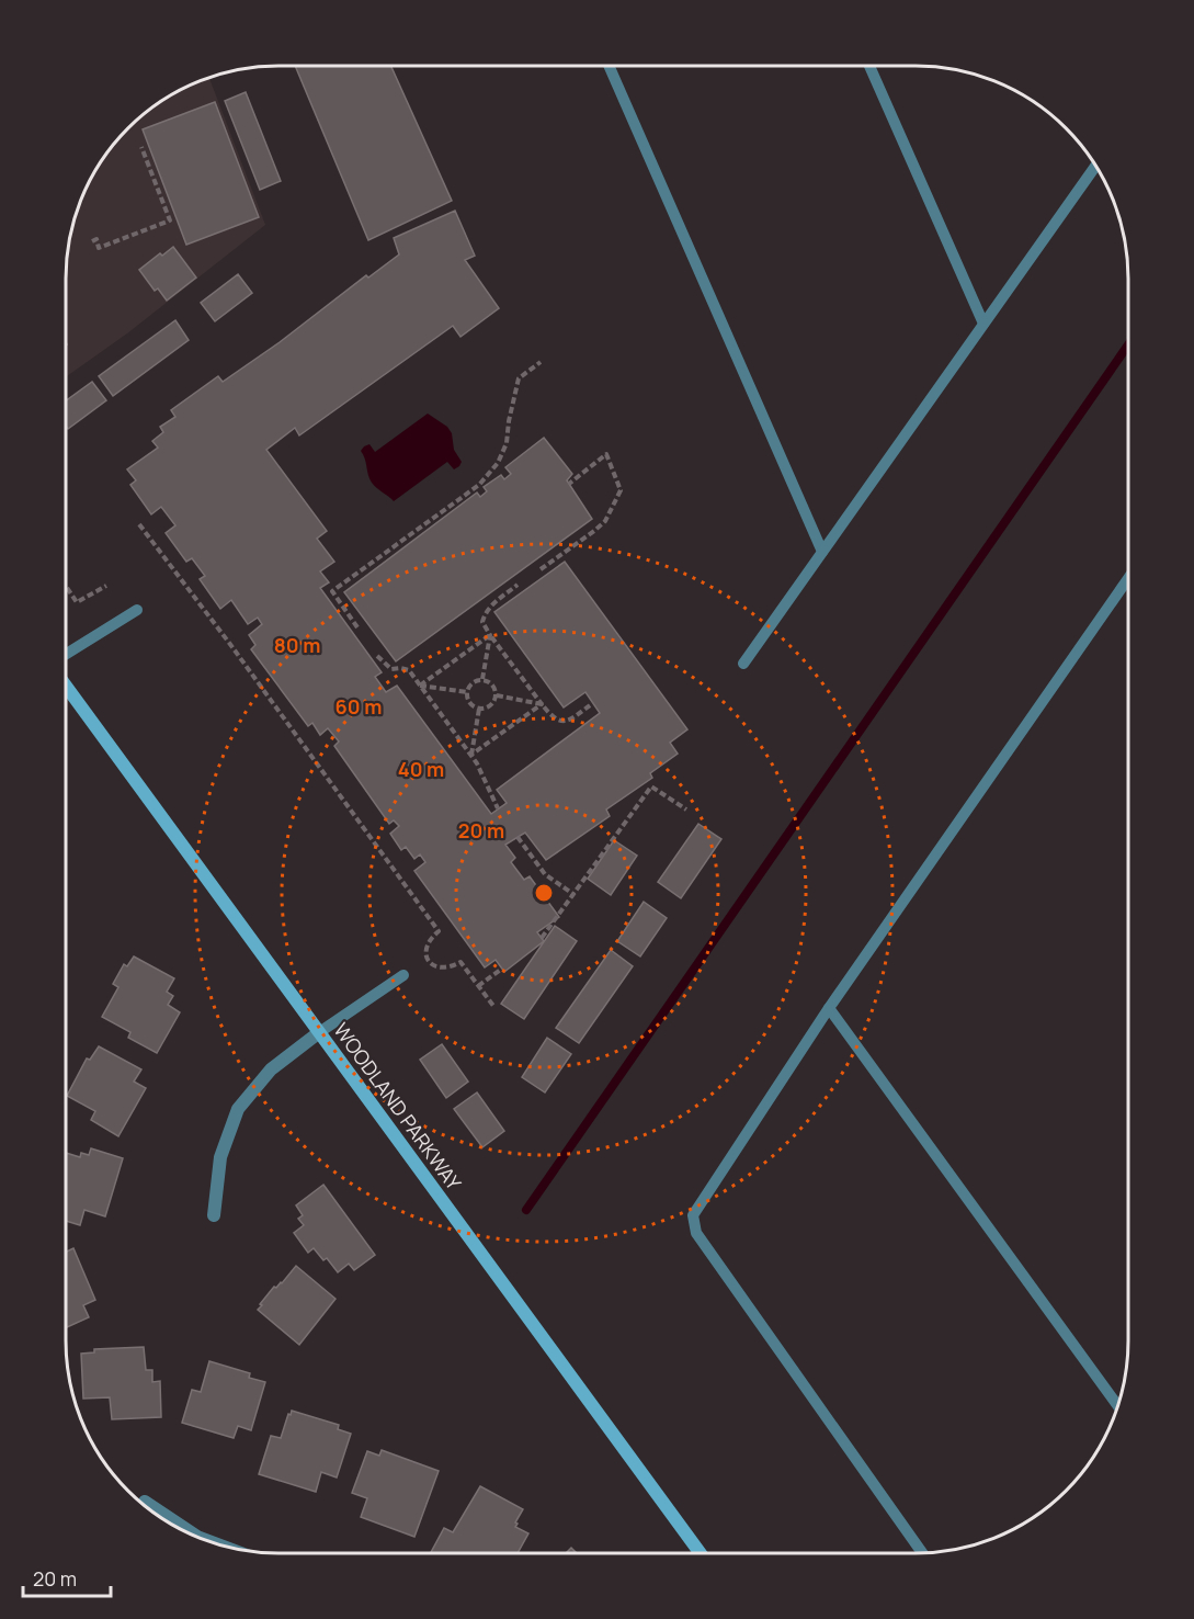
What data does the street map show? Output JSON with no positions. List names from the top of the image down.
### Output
{
  "streets": {
    "main road": ["WOODLAND PARKWAY"]
  },
  "scale_bar": "20 m",
  "rings": [
    "80 m",
    "60 m",
    "40 m",
    "20 m"
  ]
}
